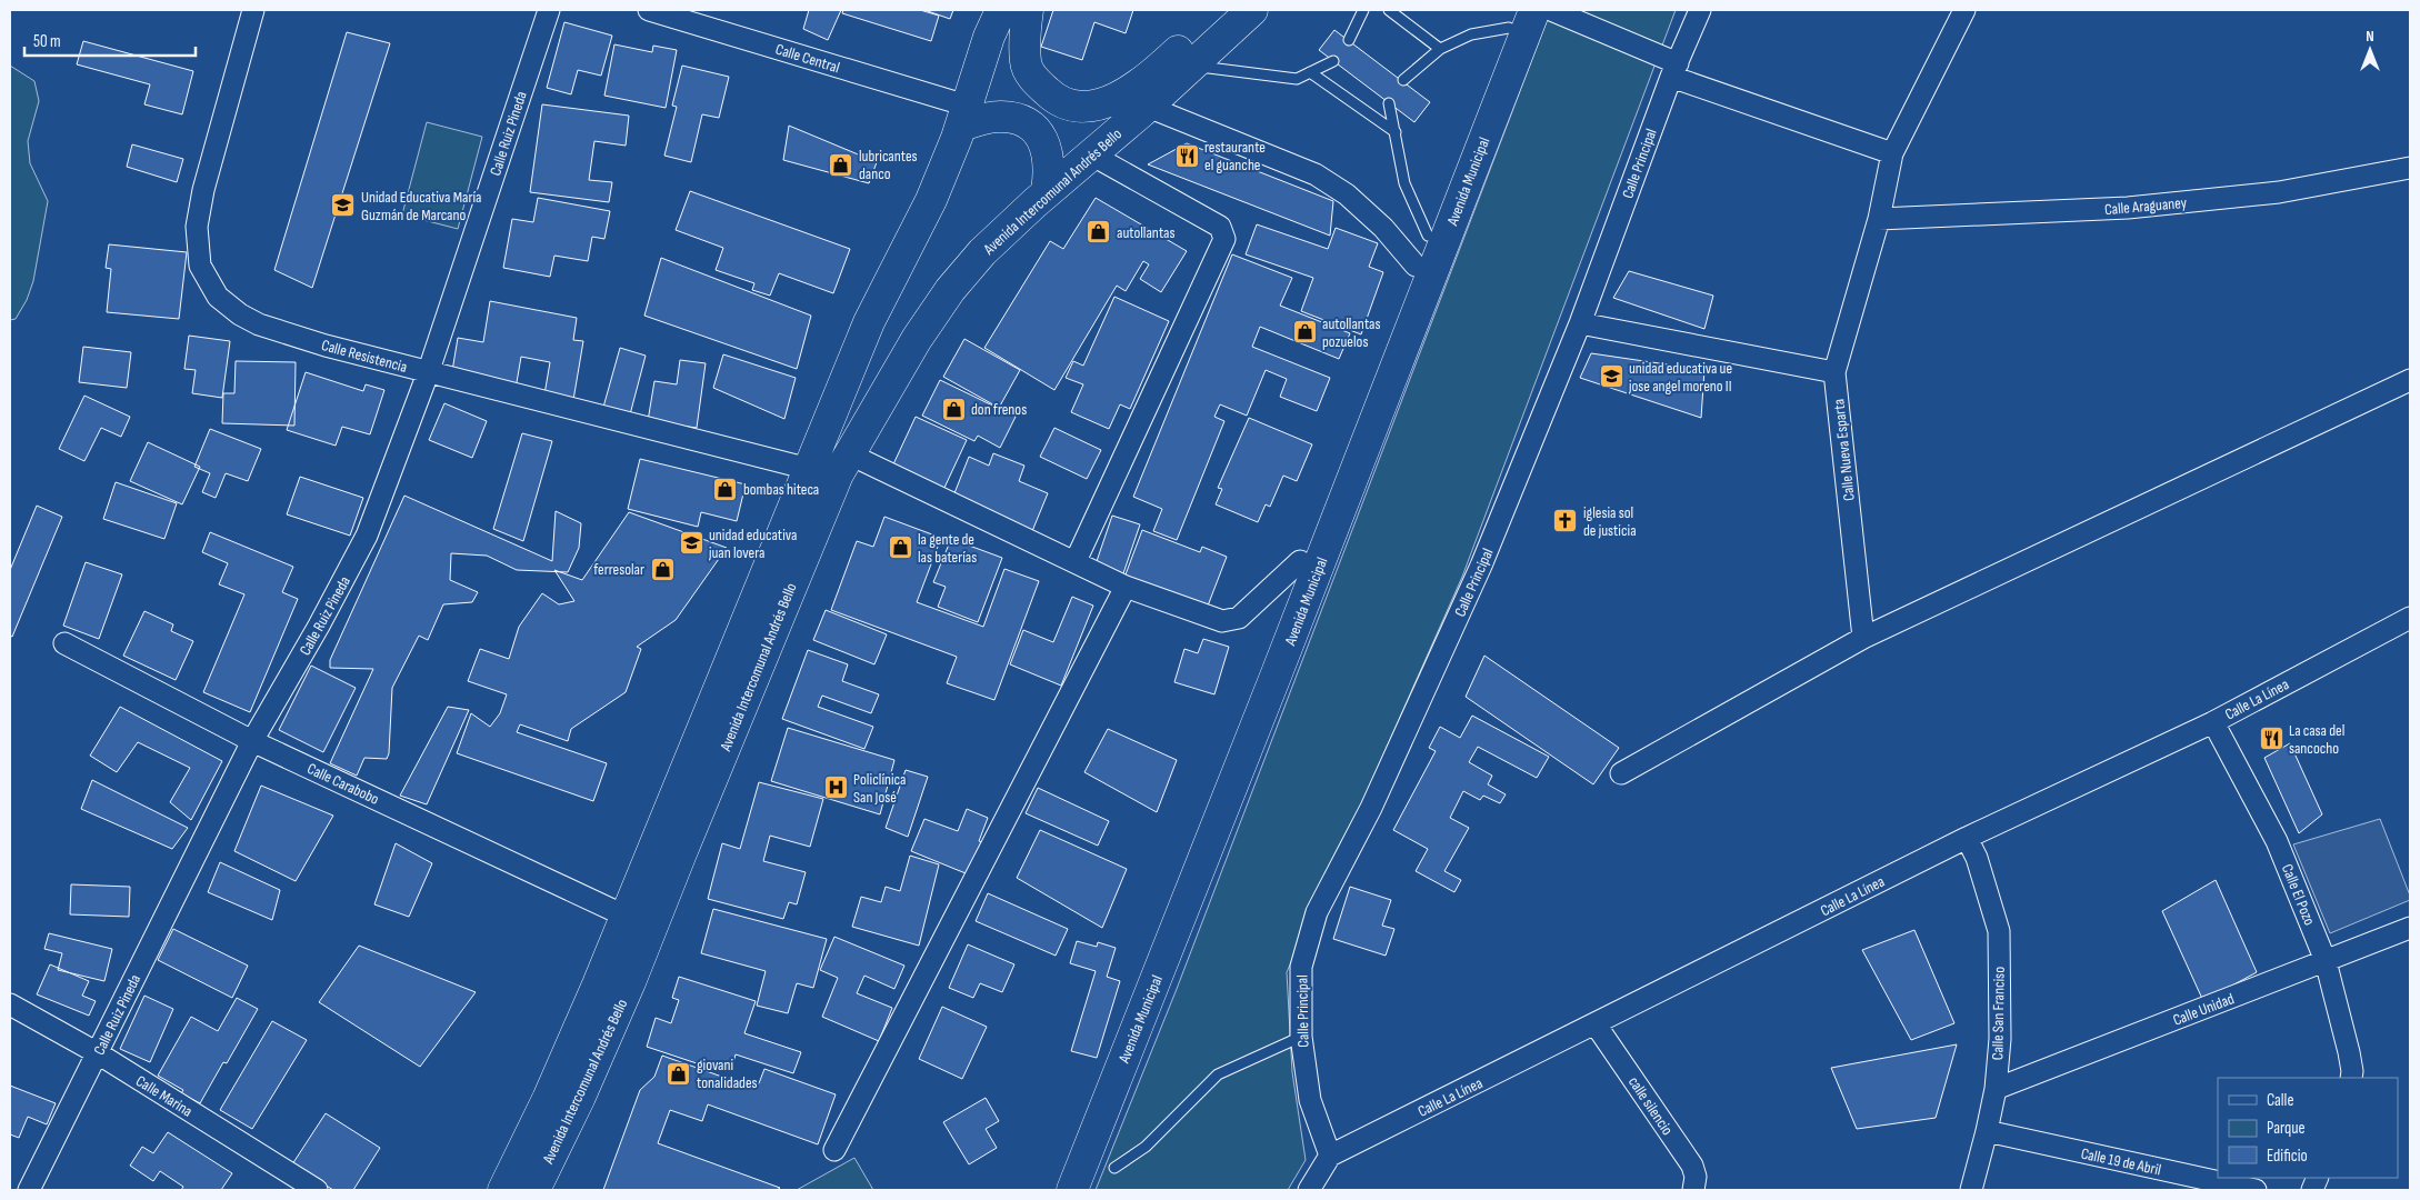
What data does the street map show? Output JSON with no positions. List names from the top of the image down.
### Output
{
  "streets": {
    "highway": ["Avenida Municipal", "Avenida Intercomunal Andrés Bello"],
    "street": [
      "Calle Central",
      "Calle Ruiz Pineda",
      "Calle Principal",
      "Calle Araguaney",
      "Calle Resistencia",
      "Calle Nueva Esparta",
      "Calle La Línea",
      "Calle Carabobo",
      "Calle El Pozo",
      "Calle Unidad",
      "Calle San Franciso",
      "Calle Marina",
      "calle silencio",
      "Calle 19 de Abril"
    ]
  },
  "crossings": [
    ["Calle Central", "Avenida Intercomunal Andrés Bello"],
    ["Calle Ruiz Pineda", "Calle Resistencia"],
    ["Calle Ruiz Pineda", "Calle Carabobo"],
    ["Calle Ruiz Pineda", "Calle Marina"],
    ["Calle Principal", "Calle La Línea"],
    ["Avenida Intercomunal Andrés Bello", "Calle Resistencia"],
    ["Avenida Intercomunal Andrés Bello", "Calle Carabobo"],
    ["Calle Araguaney", "Calle Nueva Esparta"],
    ["Calle La Línea", "Calle El Pozo"],
    ["Calle La Línea", "Calle San Franciso"],
    ["Calle La Línea", "calle silencio"],
    ["Calle El Pozo", "Calle Unidad"],
    ["Calle Unidad", "Calle San Franciso"],
    ["Calle San Franciso", "Calle 19 de Abril"]
  ],
  "places": {
    "restaurant": ["restaurante el guanche", "La casa del sancocho"],
    "shop": [
      "lubricantes danco",
      "autollantas",
      "autollantas pozuelos",
      "don frenos",
      "bombas hiteca",
      "la gente de las baterías",
      "ferresolar",
      "giovani tonalidades"
    ],
    "school or university": ["Unidad Educativa María Guzmán de Marcano", "unidad educativa ue jose angel moreno II", "unidad educativa juan lovera"],
    "church": ["iglesia sol de justicia"],
    "hospital": ["Policlínica San José"]
  },
  "legend": ["Calle", "Parque", "Edificio"],
  "scale_bar": "50 m",
  "north": "top"
}
